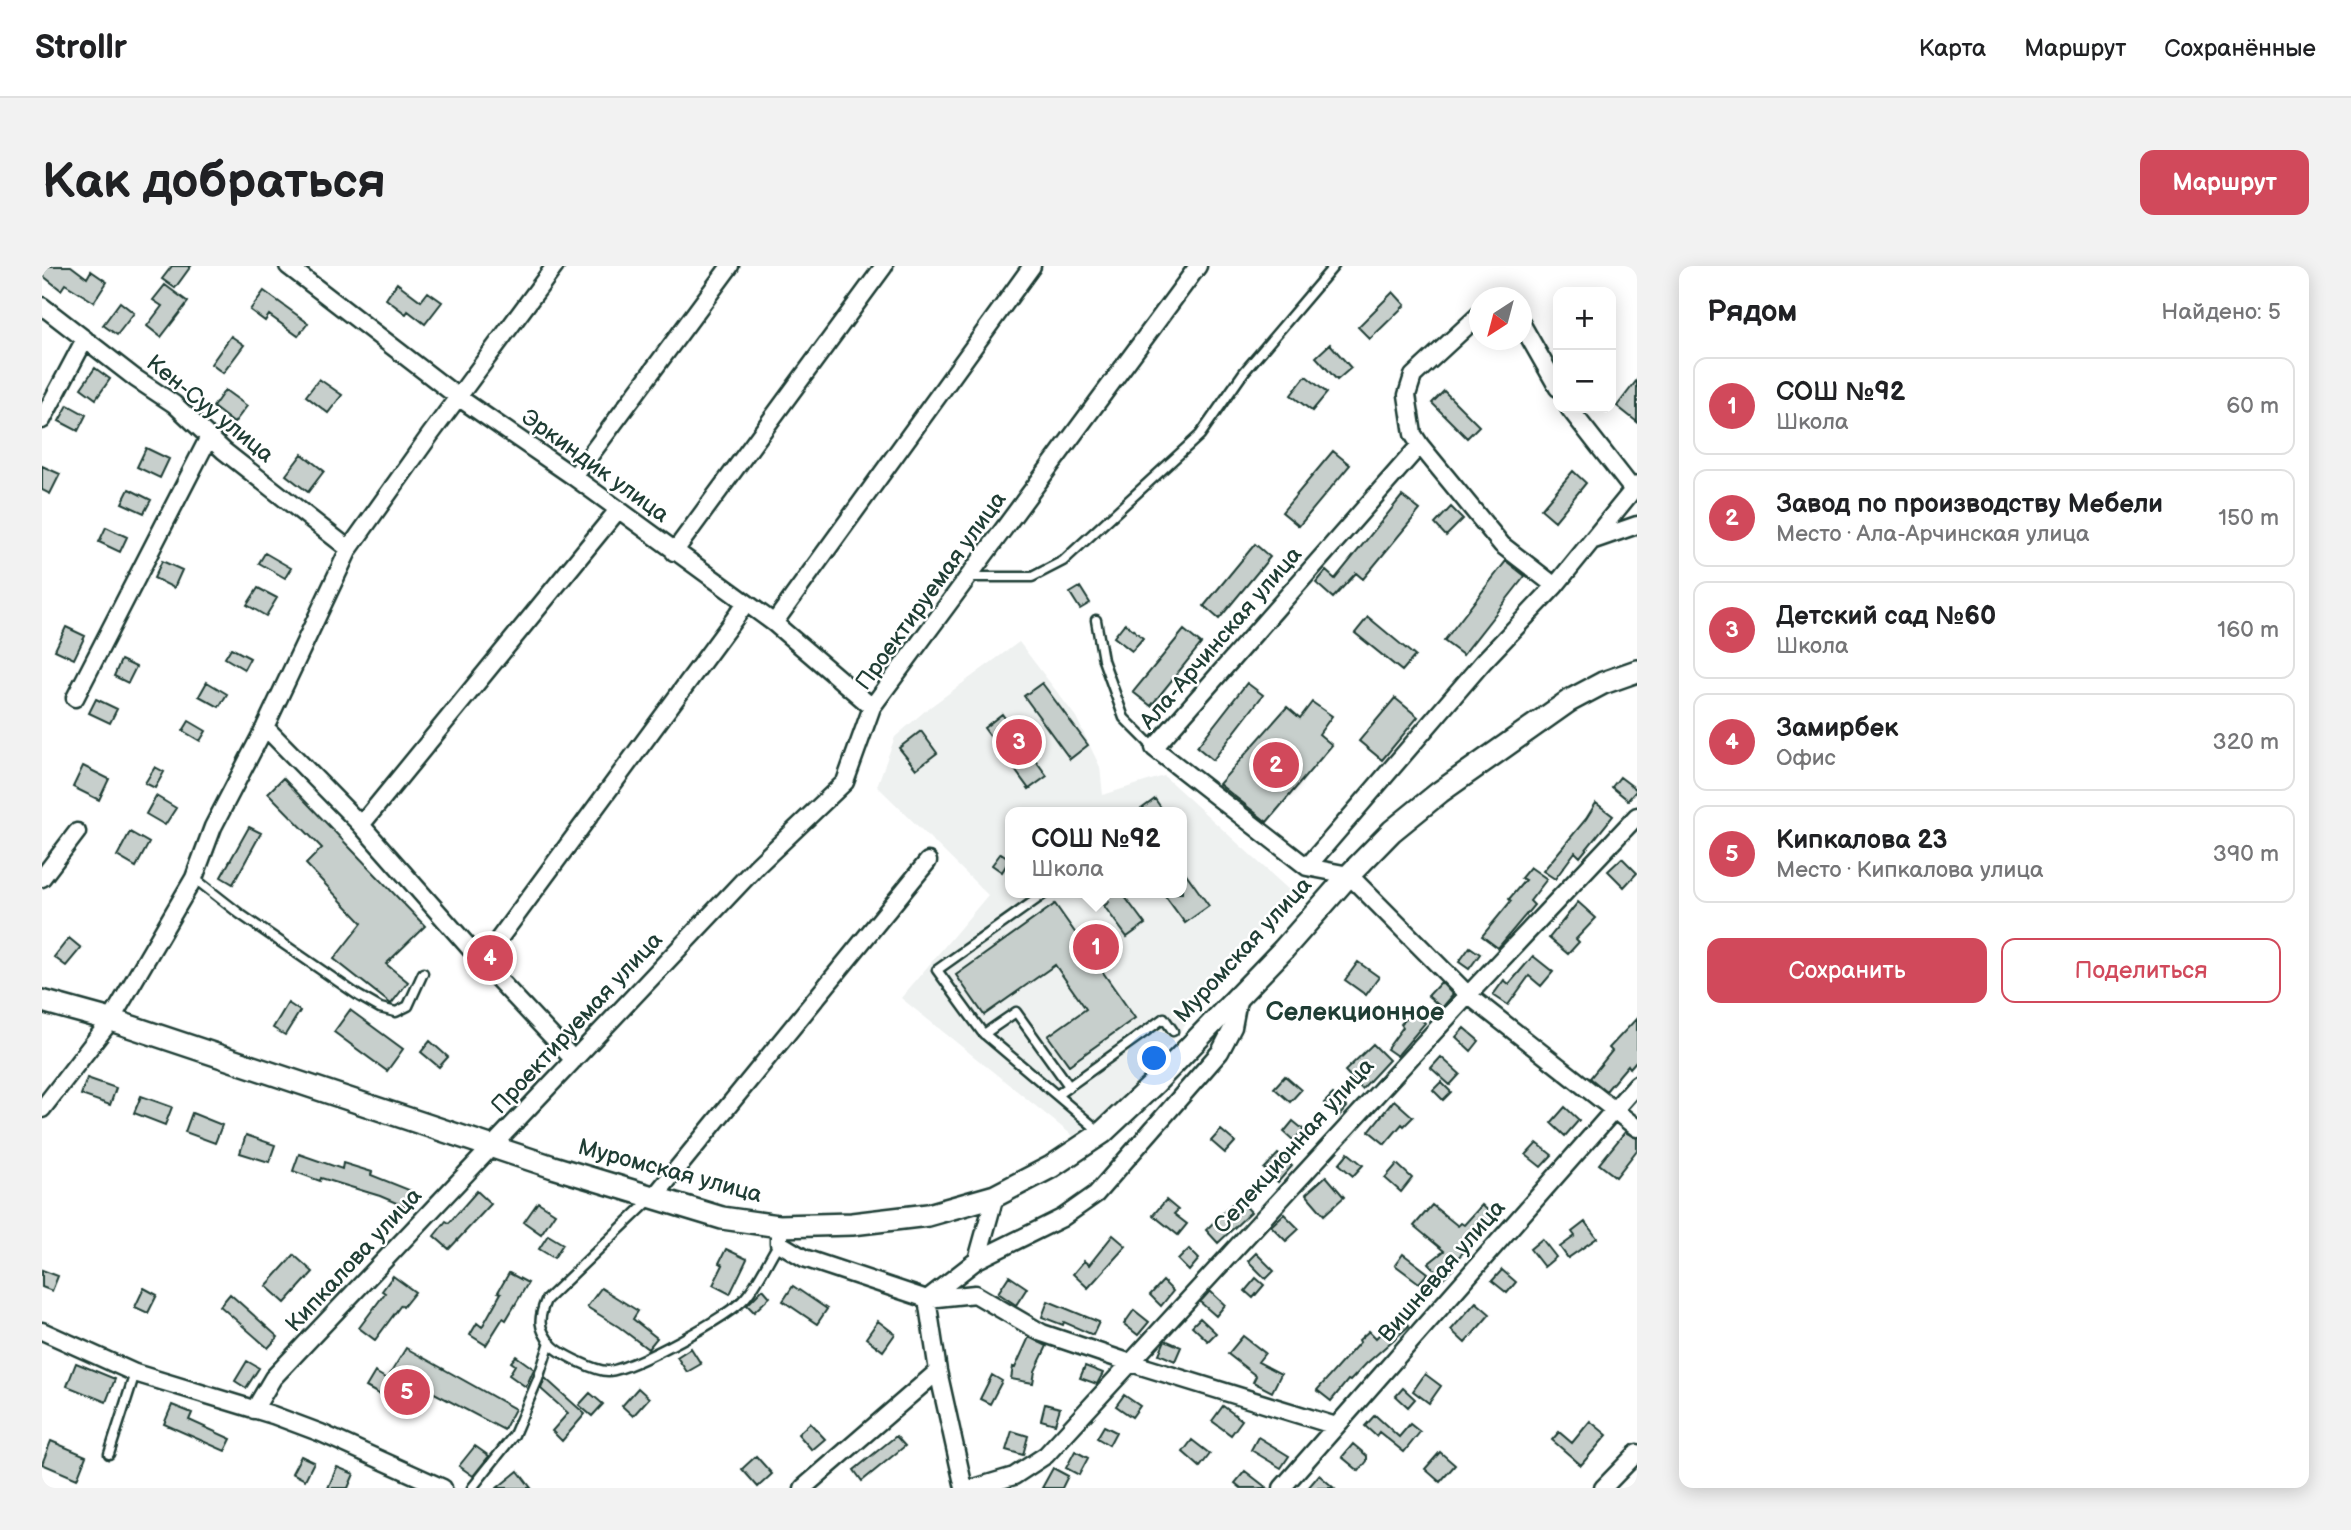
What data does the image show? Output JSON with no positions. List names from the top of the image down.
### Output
{
  "streets": {
    "street": [
      "Кен-Суу улица",
      "Эркиндик улица",
      "Проектируемая улица",
      "Ала-Арчинская улица",
      "Муромская улица",
      "Селекционная улица",
      "Кипкалова улица",
      "Вишневая улица"
    ]
  },
  "crossings": [
    ["Эркиндик улица", "Проектируемая улица"],
    ["Проектируемая улица", "Муромская улица"],
    ["Проектируемая улица", "Кипкалова улица"],
    ["Ала-Арчинская улица", "Муромская улица"],
    ["Муромская улица", "Кипкалова улица"]
  ],
  "districts": ["Селекционное"],
  "north": "bottom left",
  "page": {
    "header": "Strollr",
    "nav": ["Карта", "Маршрут", "Сохранённые"],
    "buttons": [
      "Маршрут",
      ["Сохранить", "Поделиться"]
    ],
    "title": "Как добраться",
    "heading": ["Рядом", "Найдено: 5"],
    "map_buttons": ["+", "−"],
    "list": [
      {
        "mark": "1",
        "name": "СОШ №92",
        "note": "Школа",
        "value": "60 m"
      },
      {
        "mark": "2",
        "name": "Завод по производству Мебели",
        "note": "Место · Ала-Арчинская улица",
        "value": "150 m"
      },
      {
        "mark": "3",
        "name": "Детский сад №60",
        "note": "Школа",
        "value": "160 m"
      },
      {
        "mark": "4",
        "name": "Замирбек",
        "note": "Офис",
        "value": "320 m"
      },
      {
        "mark": "5",
        "name": "Кипкалова 23",
        "note": "Место · Кипкалова улица",
        "value": "390 m"
      }
    ],
    "pins": [
      "3",
      "2",
      "1",
      "4",
      "5"
    ],
    "popup": ["СОШ №92", "Школа"]
  }
}
